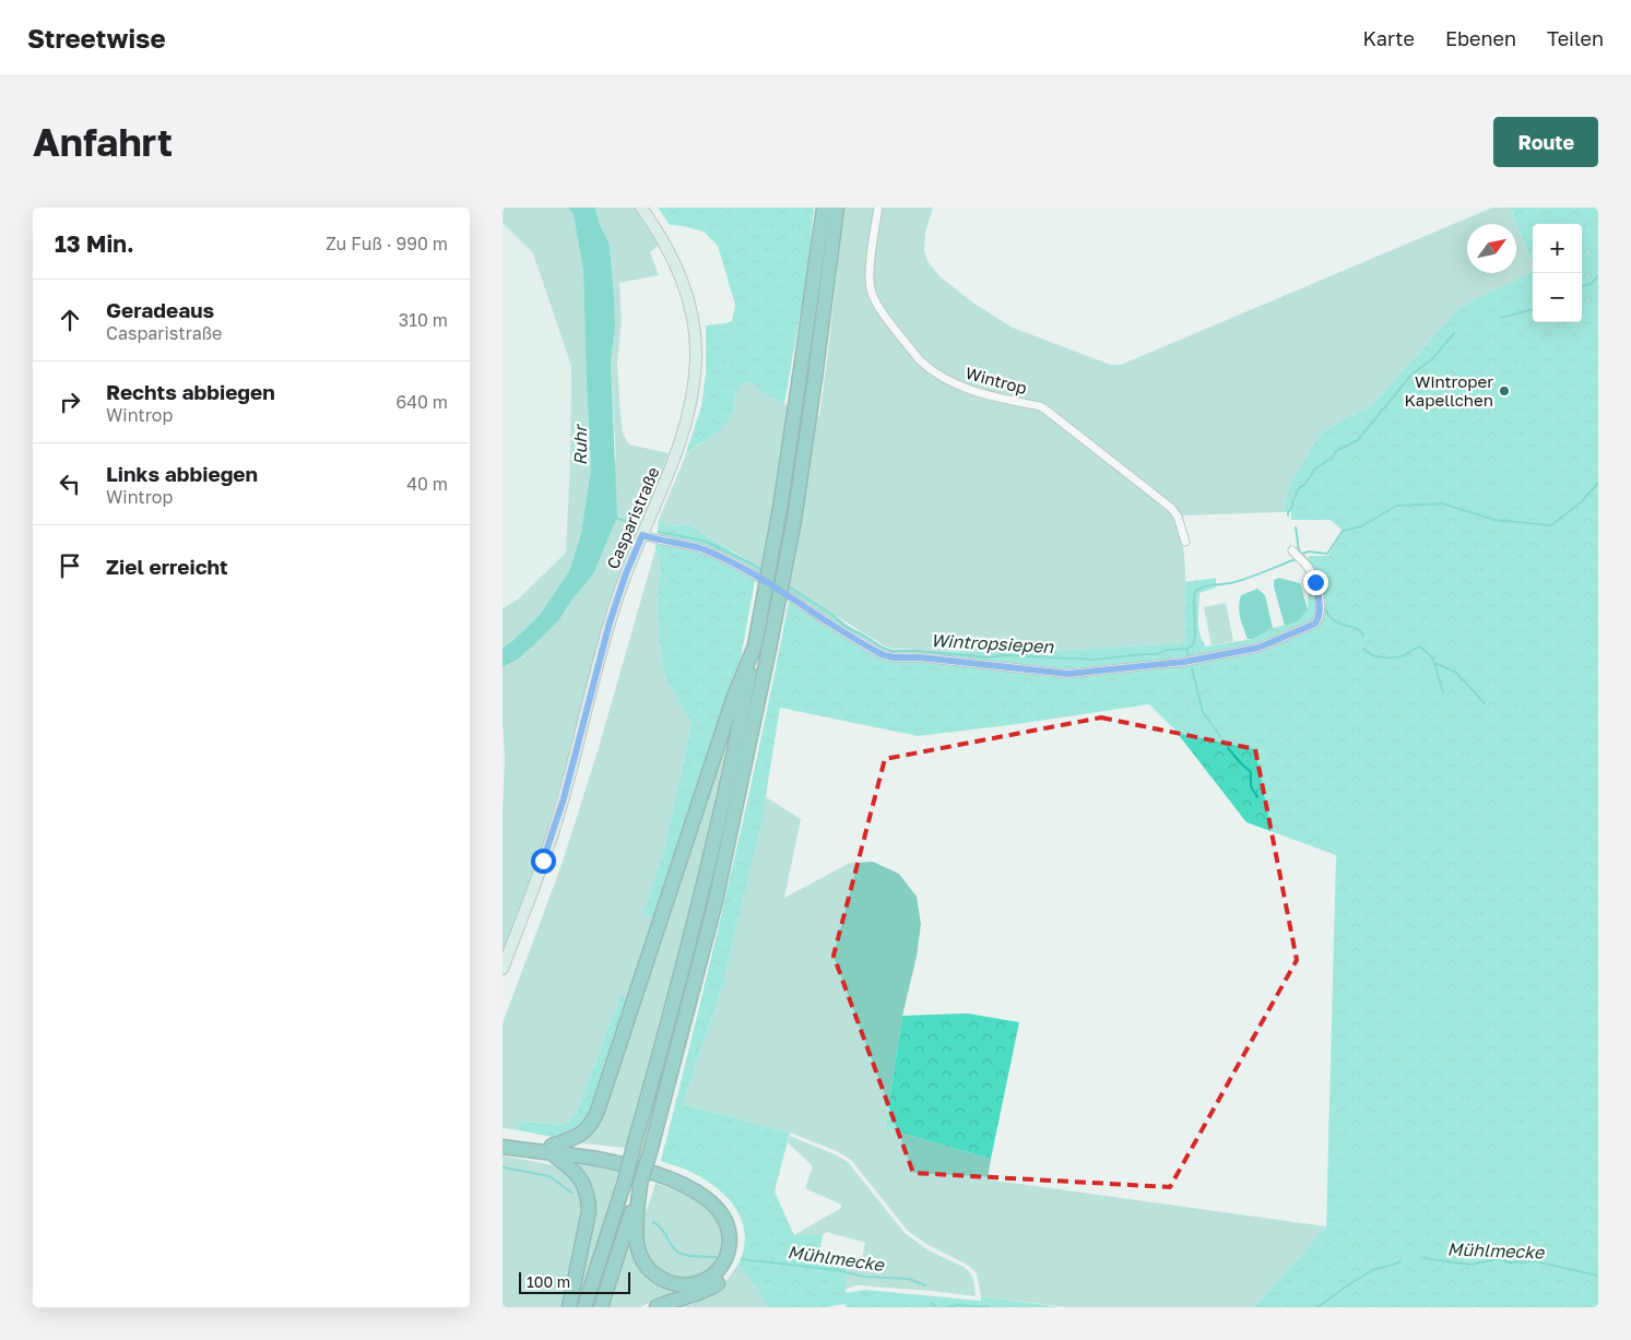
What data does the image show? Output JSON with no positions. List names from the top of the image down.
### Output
{
  "streets": {
    "main road": ["Casparistraße"],
    "street": ["Wintrop"]
  },
  "water": ["Ruhr", "Wintropsiepen", "Mühlmecke"],
  "places": ["Wintroper Kapellchen"],
  "scale_bar": "100 m",
  "north": "top right",
  "page": {
    "header": "Streetwise",
    "nav": ["Karte", "Ebenen", "Teilen"],
    "buttons": "Route",
    "title": "Anfahrt",
    "heading": ["13 Min.", "Zu Fuß · 990 m"],
    "map_buttons": ["+", "−"],
    "list": [
      ["Geradeaus", "Casparistraße", "310 m"],
      ["Rechts abbiegen", "Wintrop", "640 m"],
      ["Links abbiegen", "Wintrop", "40 m"],
      "Ziel erreicht"
    ],
    "scale": "100 m"
  }
}
